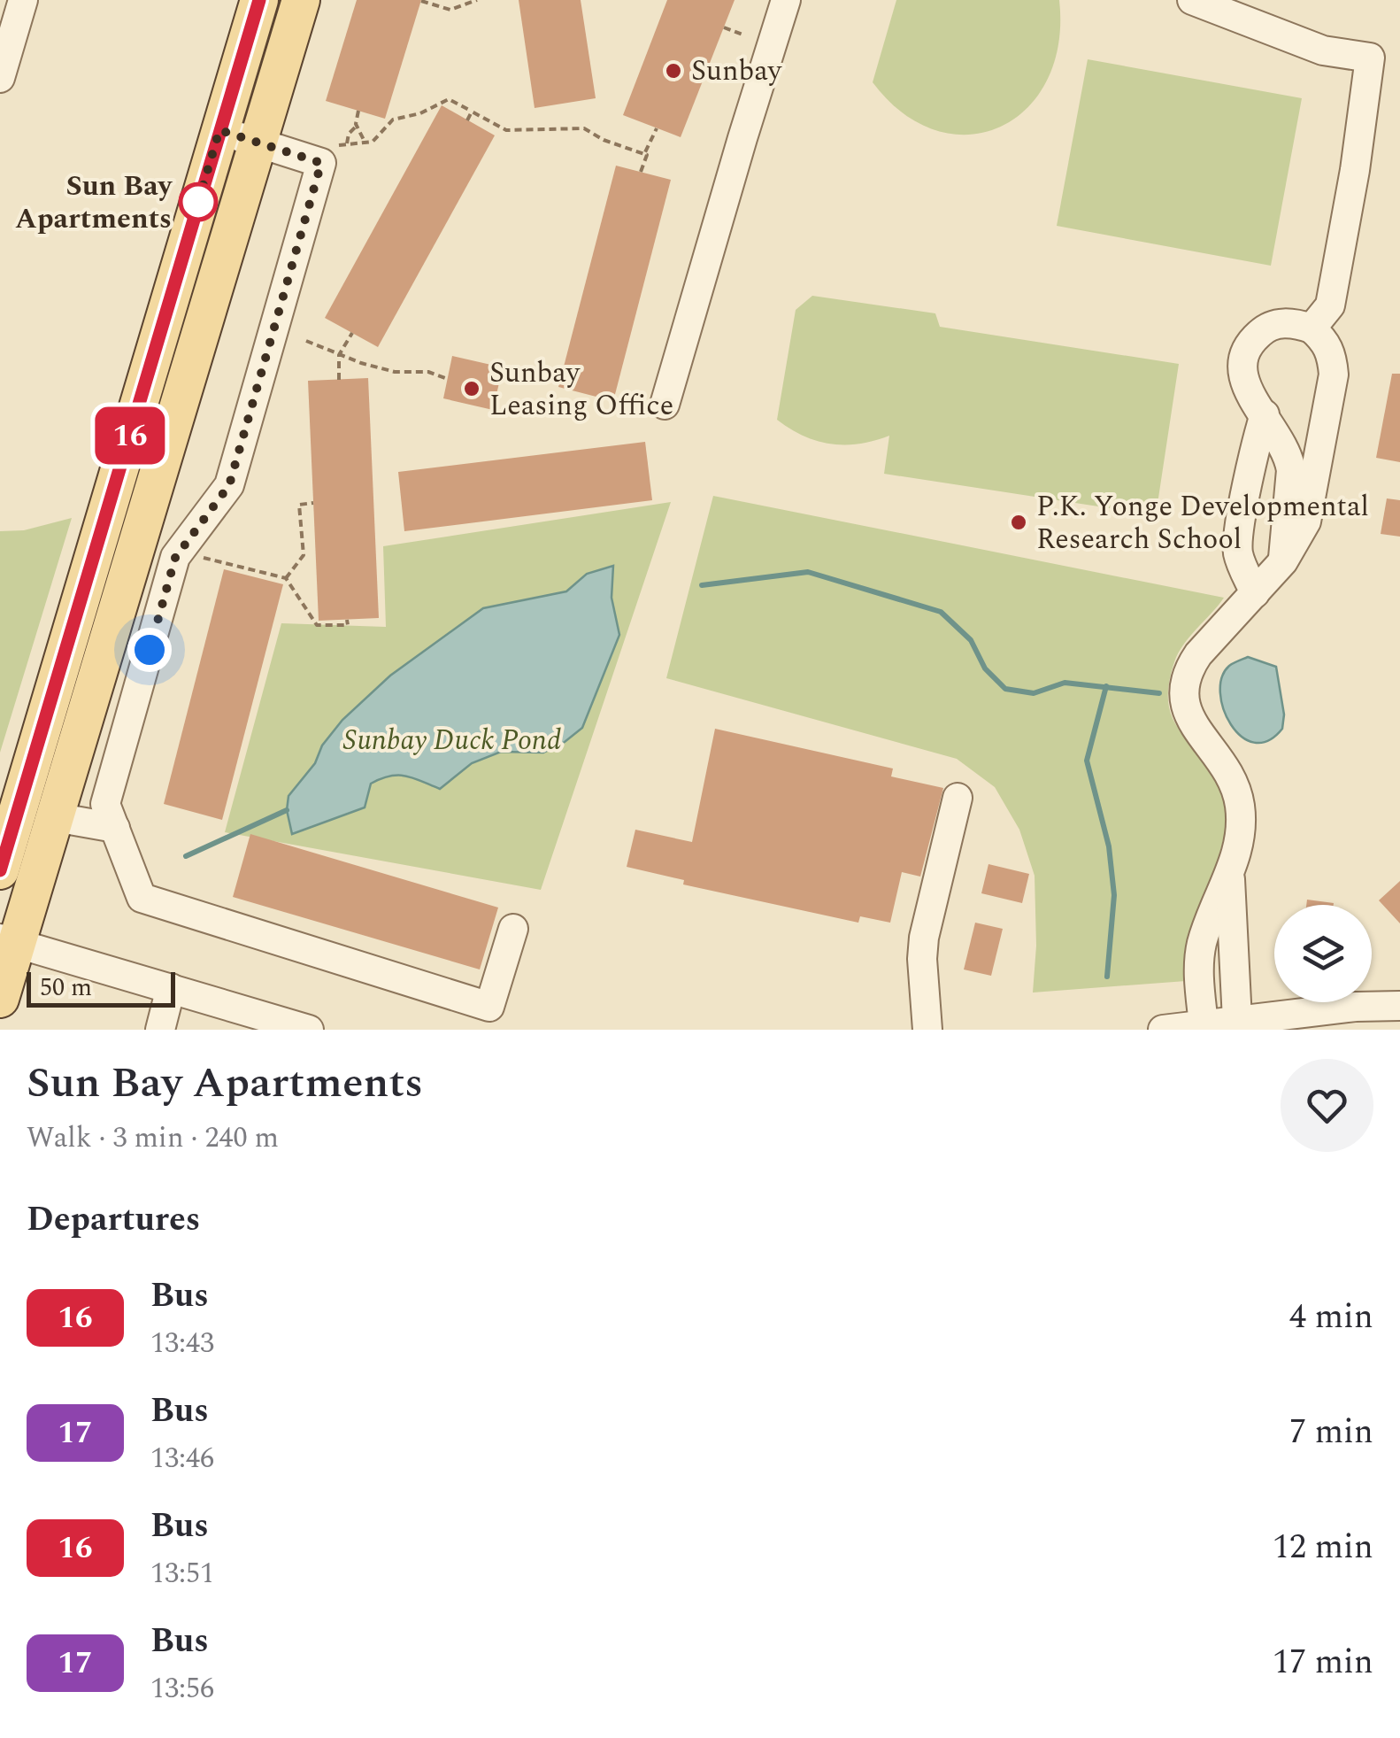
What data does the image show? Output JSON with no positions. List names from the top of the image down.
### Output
{
  "parks": ["Sunbay Duck Pond"],
  "places": [
    "Sunbay",
    "Sun Bay Apartments",
    "Sunbay Leasing Office",
    "P.K. Yonge Developmental Research School"
  ],
  "lines": ["bus line 16"],
  "scale_bar": "50 m",
  "page": {
    "on_map": "16",
    "scale": "50 m",
    "heading": [
      ["Sun Bay Apartments", "Walk · 3 min · 240 m"],
      "Departures"
    ],
    "list": [
      {
        "mark": "16",
        "name": "Bus",
        "note": "13:43",
        "value": "4 min"
      },
      {
        "mark": "17",
        "name": "Bus",
        "note": "13:46",
        "value": "7 min"
      },
      {
        "mark": "16",
        "name": "Bus",
        "note": "13:51",
        "value": "12 min"
      },
      {
        "mark": "17",
        "name": "Bus",
        "note": "13:56",
        "value": "17 min"
      }
    ]
  }
}
